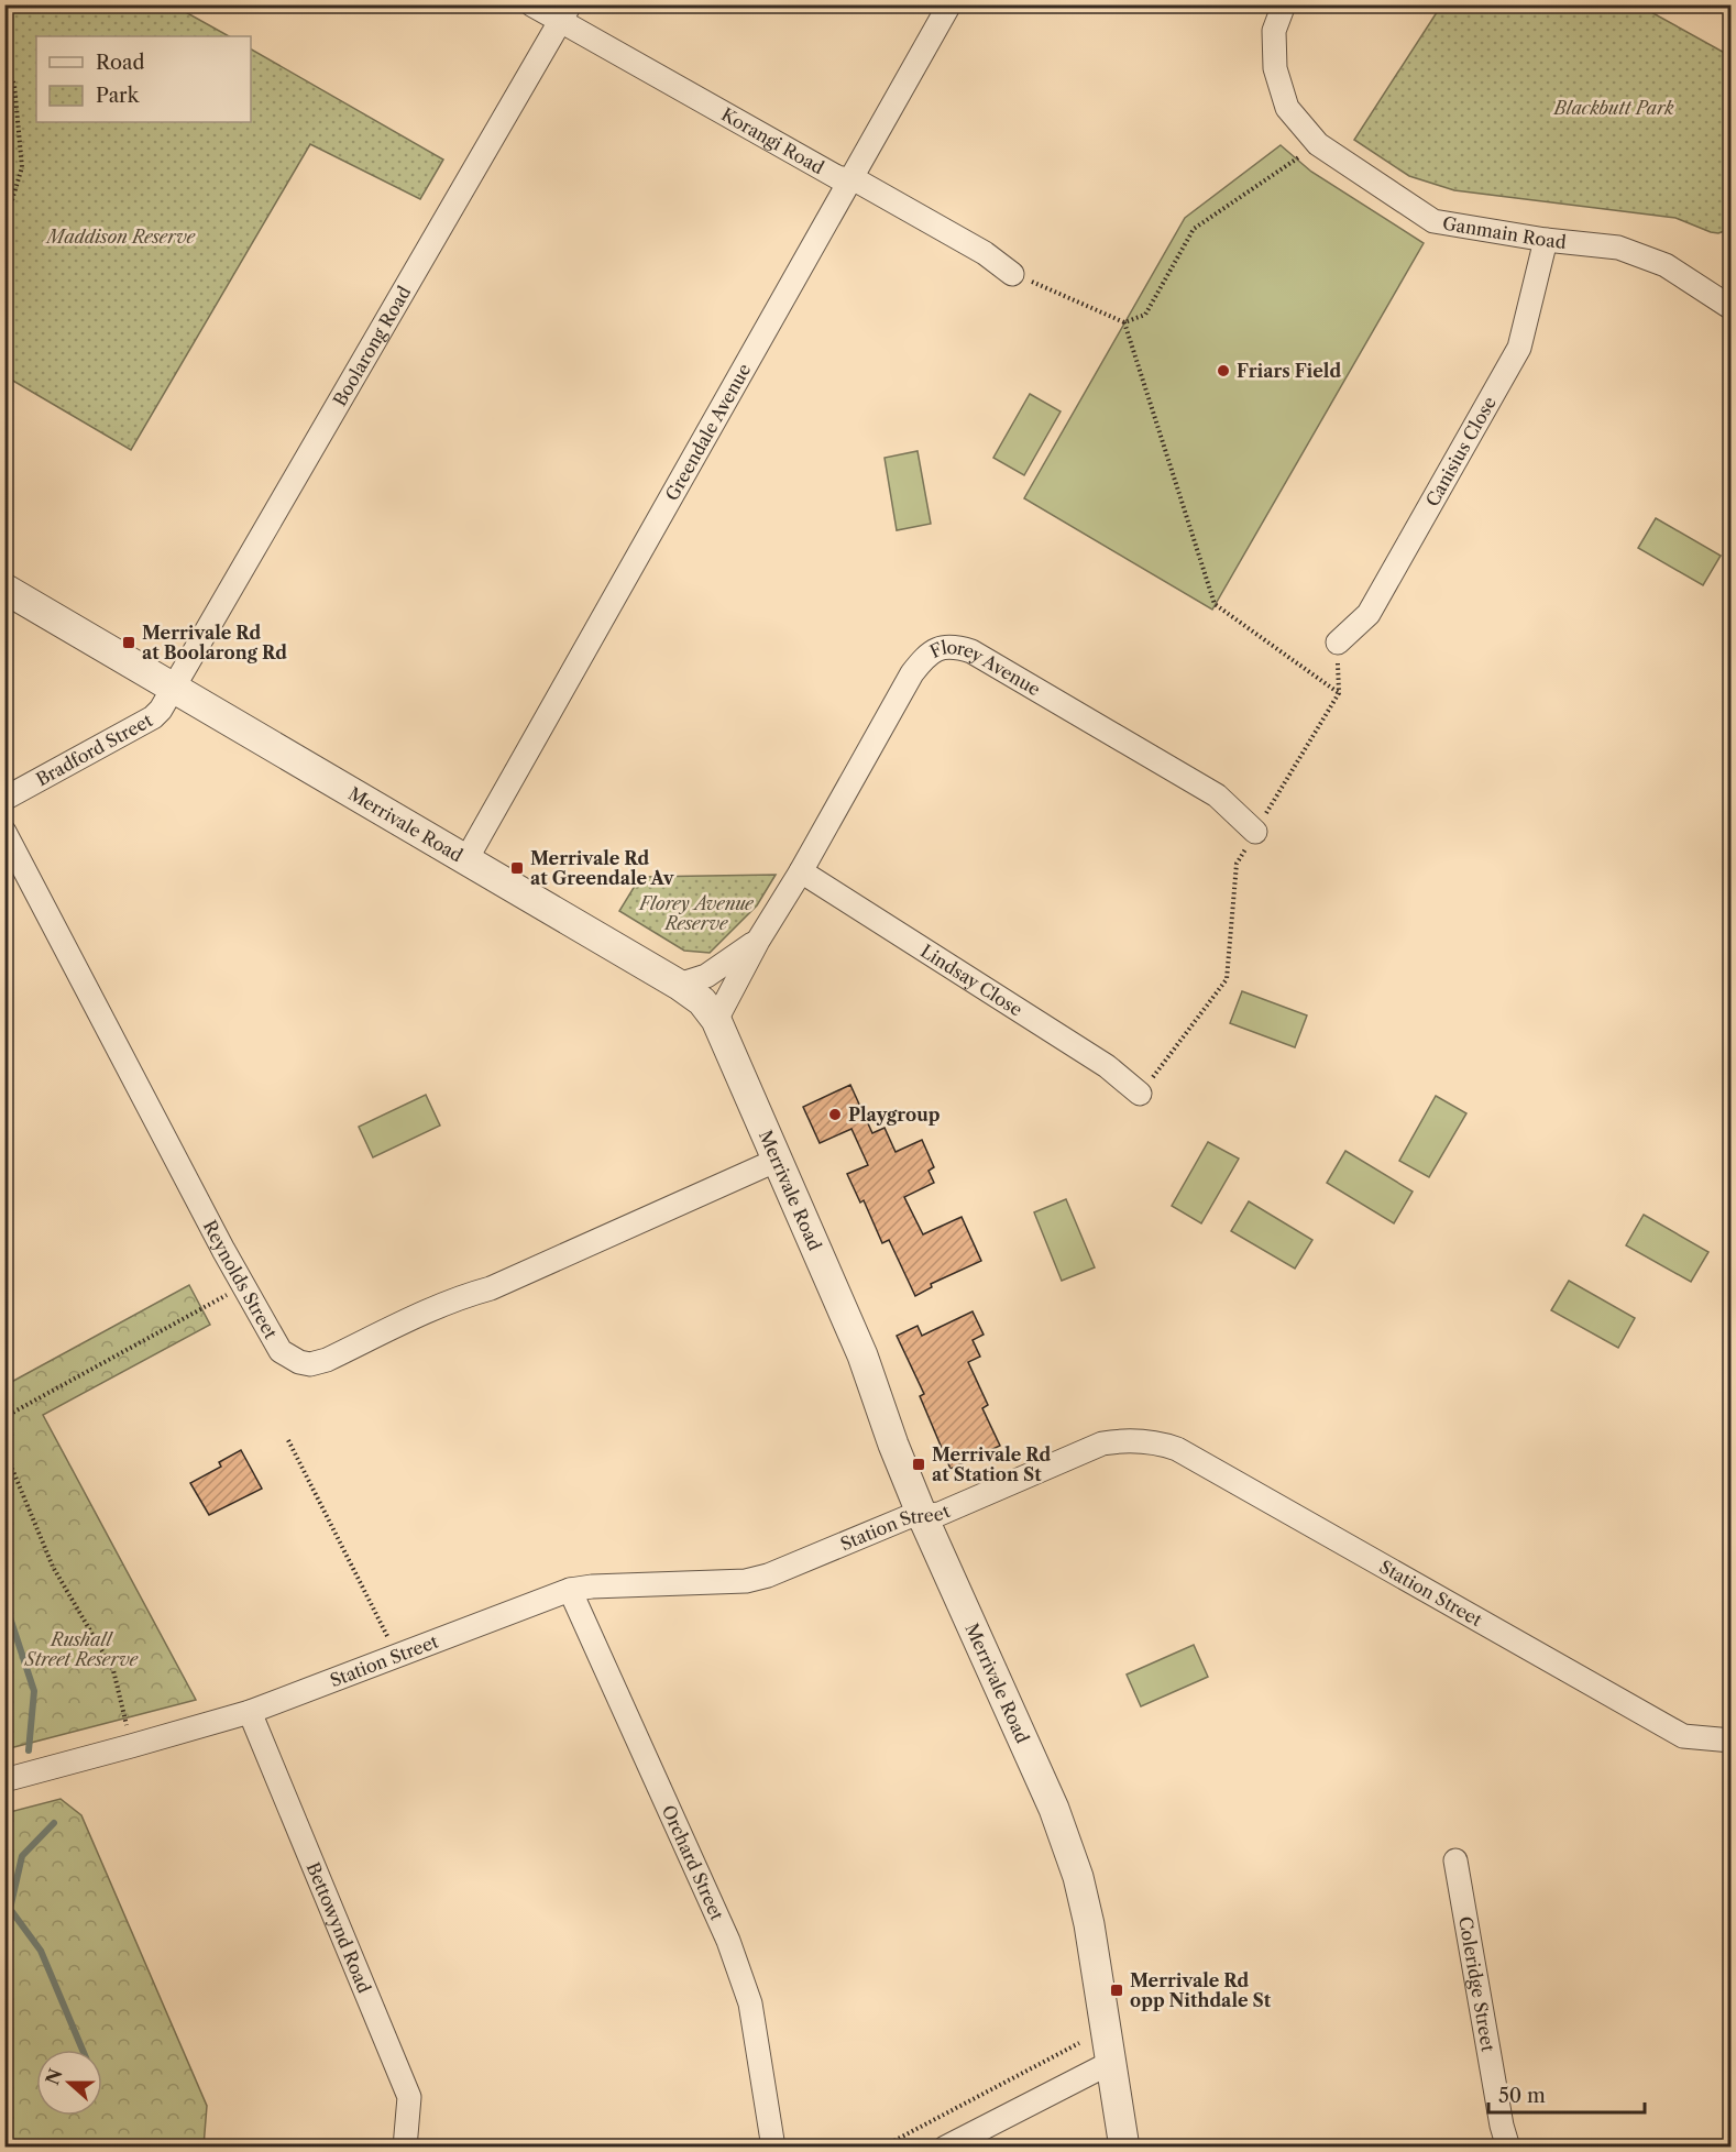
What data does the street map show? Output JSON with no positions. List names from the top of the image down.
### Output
{
  "streets": {
    "street": [
      "Korangi Road",
      "Ganmain Road",
      "Boolarong Road",
      "Greendale Avenue",
      "Canisius Close",
      "Florey Avenue",
      "Bradford Street",
      "Merrivale Road",
      "Lindsay Close",
      "Reynolds Street",
      "Station Street",
      "Orchard Street",
      "Bettowynd Road",
      "Coleridge Street"
    ]
  },
  "crossings": [
    ["Korangi Road", "Boolarong Road"],
    ["Korangi Road", "Greendale Avenue"],
    ["Ganmain Road", "Canisius Close"],
    ["Boolarong Road", "Bradford Street"],
    ["Boolarong Road", "Merrivale Road"],
    ["Greendale Avenue", "Merrivale Road"],
    ["Florey Avenue", "Merrivale Road"],
    ["Florey Avenue", "Lindsay Close"],
    ["Bradford Street", "Merrivale Road"],
    ["Merrivale Road", "Reynolds Street"],
    ["Merrivale Road", "Station Street"],
    ["Station Street", "Orchard Street"],
    ["Station Street", "Bettowynd Road"]
  ],
  "parks": [
    "Blackbutt Park",
    "Maddison Reserve",
    "Florey Avenue Reserve",
    "Rushall Street Reserve"
  ],
  "places": {
    "other": ["Friars Field", "Playgroup"],
    "transit": [
      "Merrivale Rd at Boolarong Rd",
      "Merrivale Rd at Greendale Av",
      "Merrivale Rd at Station St",
      "Merrivale Rd opp Nithdale St"
    ]
  },
  "legend": ["Road", "Park"],
  "scale_bar": "50 m",
  "north": "left"
}
